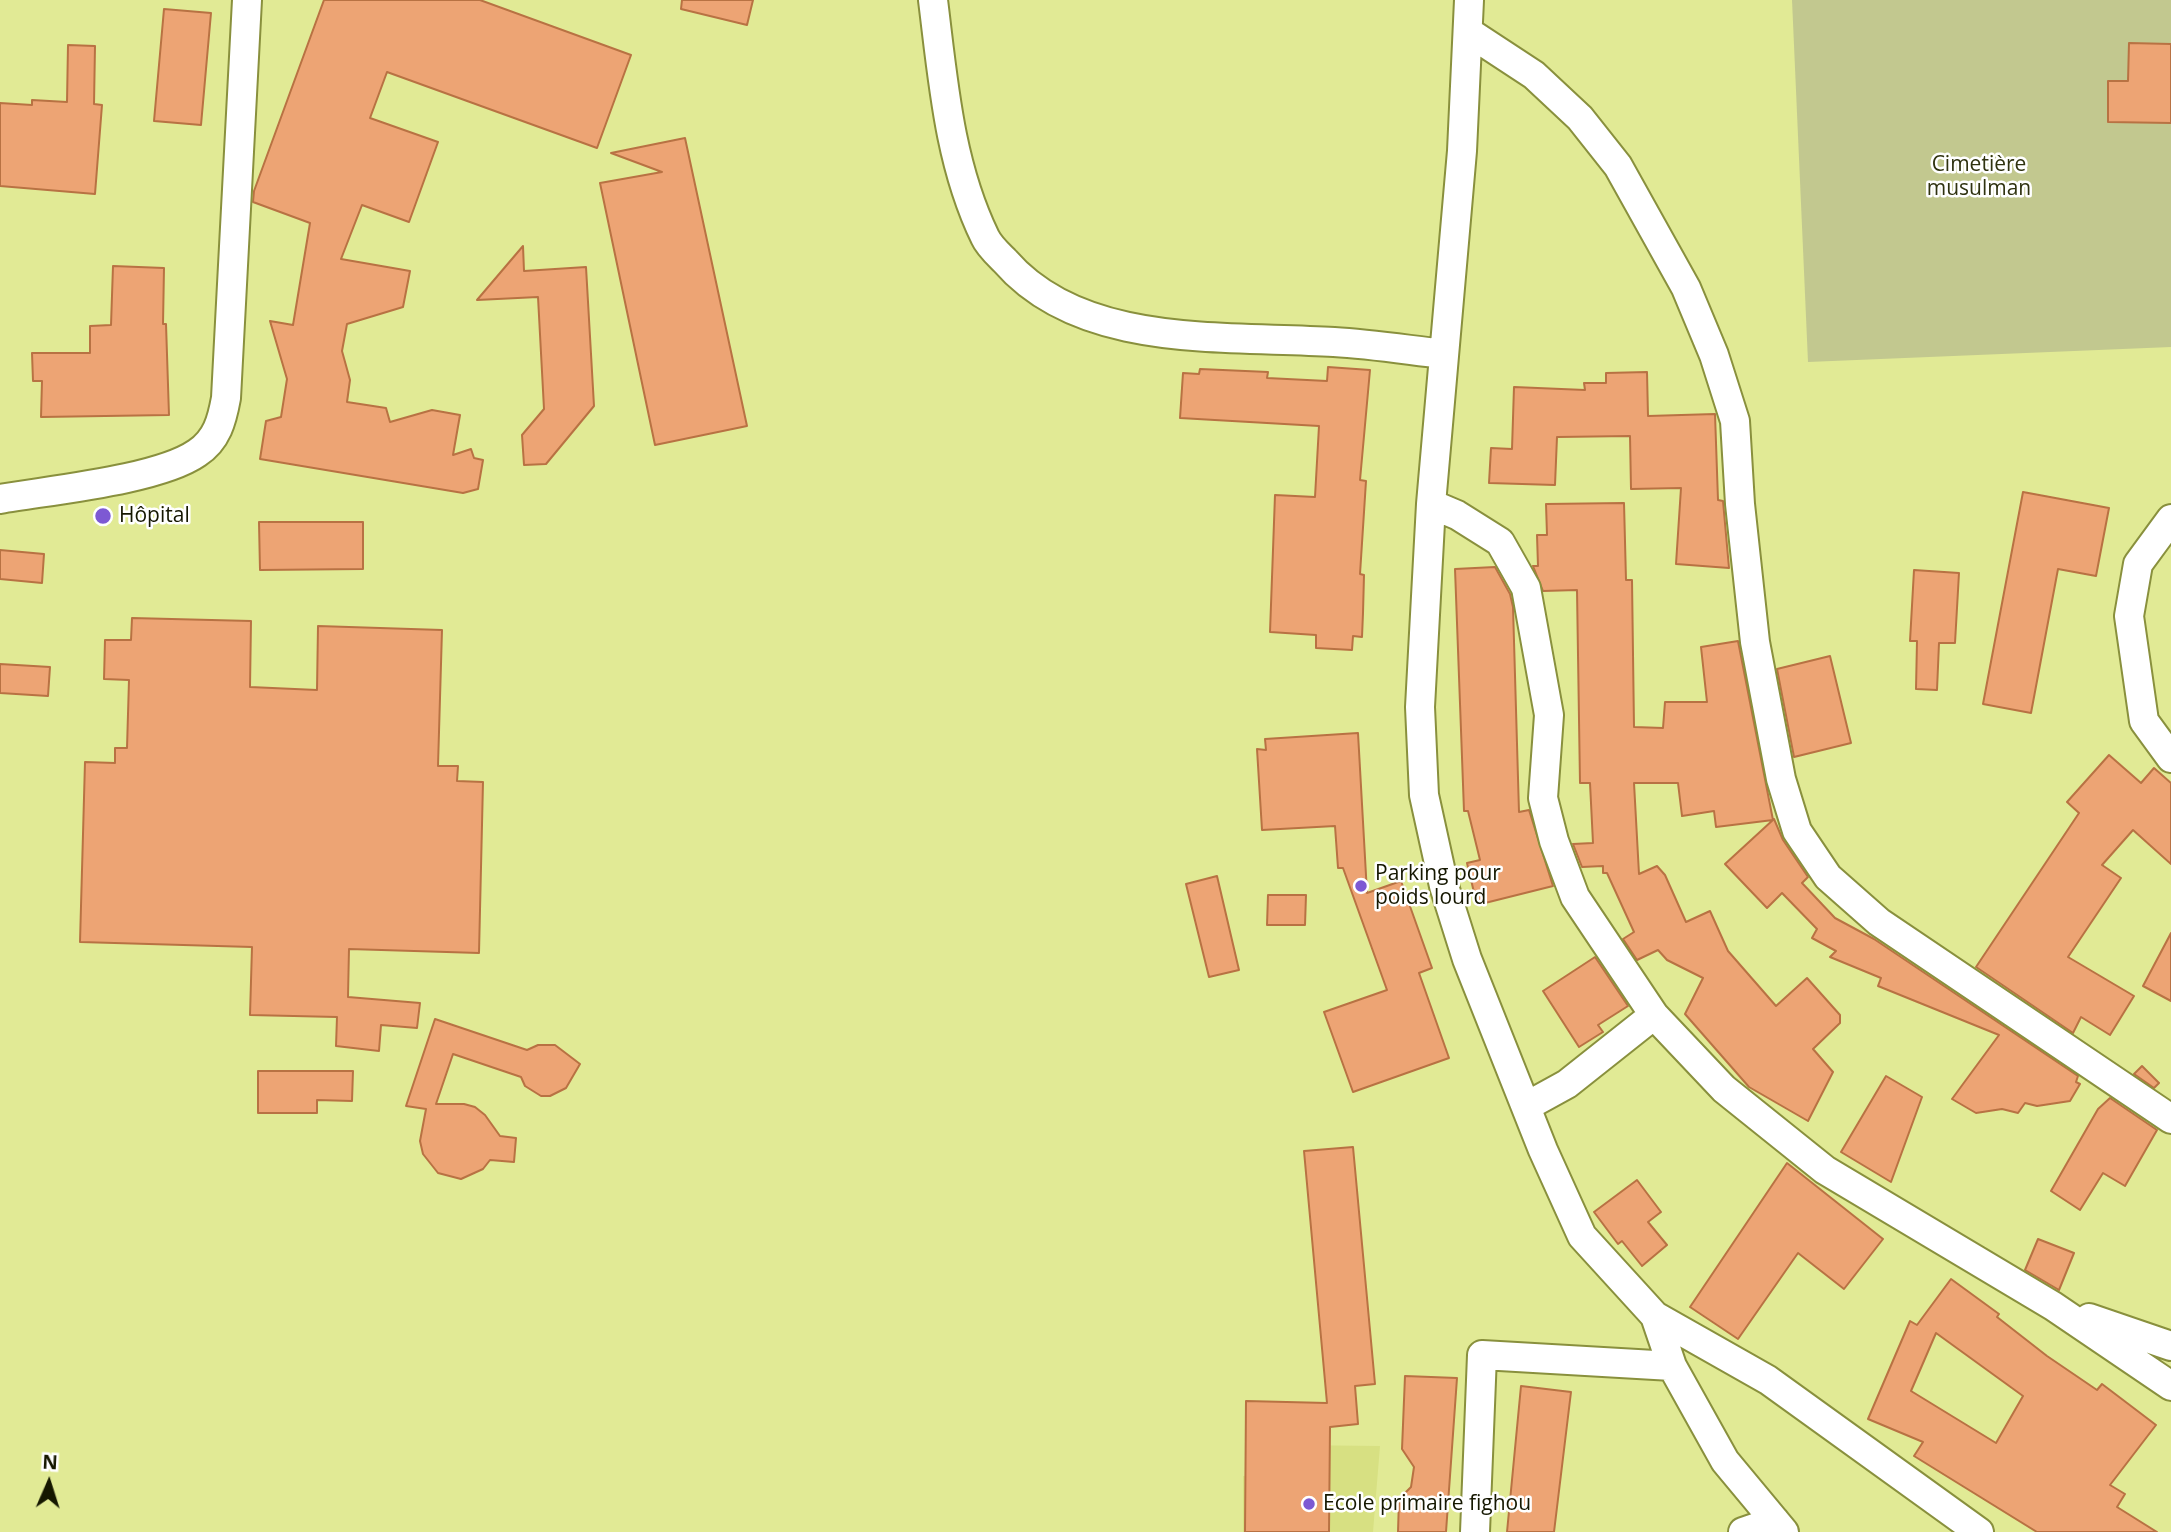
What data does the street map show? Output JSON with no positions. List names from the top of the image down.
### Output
{
  "parks": ["Cimetière musulman"],
  "places": ["Hôpital", "Parking pour poids lourd", "Ecole primaire fighou"],
  "north": "top"
}
